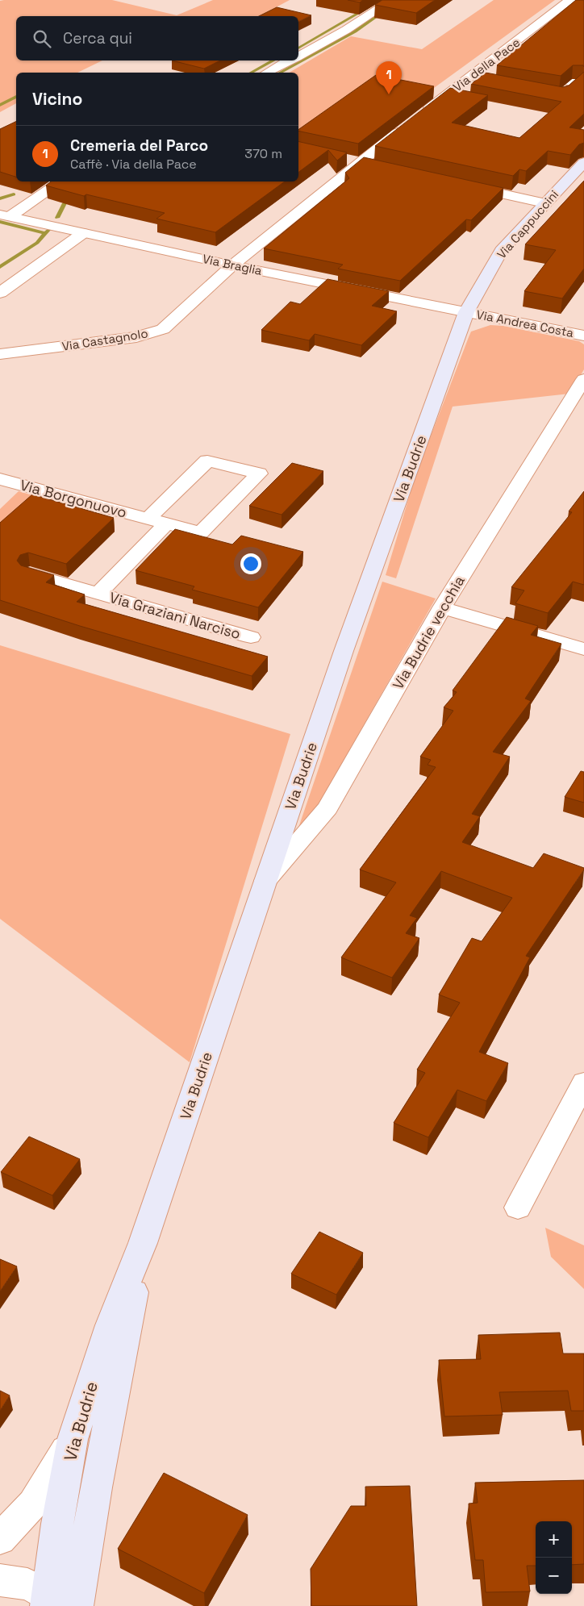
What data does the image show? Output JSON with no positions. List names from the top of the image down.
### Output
{
  "streets": {
    "main road": ["Via Cappuccini", "Via Budrie"],
    "street": [
      "Via della Pace",
      "Via Braglia",
      "Via Andrea Costa",
      "Via Castagnolo",
      "Via Borgonuovo",
      "Via Graziani Narciso",
      "Via Budrie vecchia"
    ]
  },
  "crossings": [
    ["Via Cappuccini", "Via Braglia"],
    ["Via Cappuccini", "Via Andrea Costa"],
    ["Via Cappuccini", "Via Budrie"],
    ["Via Braglia", "Via Andrea Costa"],
    ["Via Braglia", "Via Castagnolo"],
    ["Via Braglia", "Via Budrie"],
    ["Via Andrea Costa", "Via Budrie"],
    ["Via Budrie", "Via Budrie vecchia"]
  ],
  "page": {
    "search": "Cerca qui",
    "pins": "1",
    "heading": "Vicino",
    "list": [
      {
        "mark": "1",
        "name": "Cremeria del Parco",
        "note": "Caffè · Via della Pace",
        "value": "370 m"
      }
    ],
    "map_buttons": ["+", "−"]
  }
}
